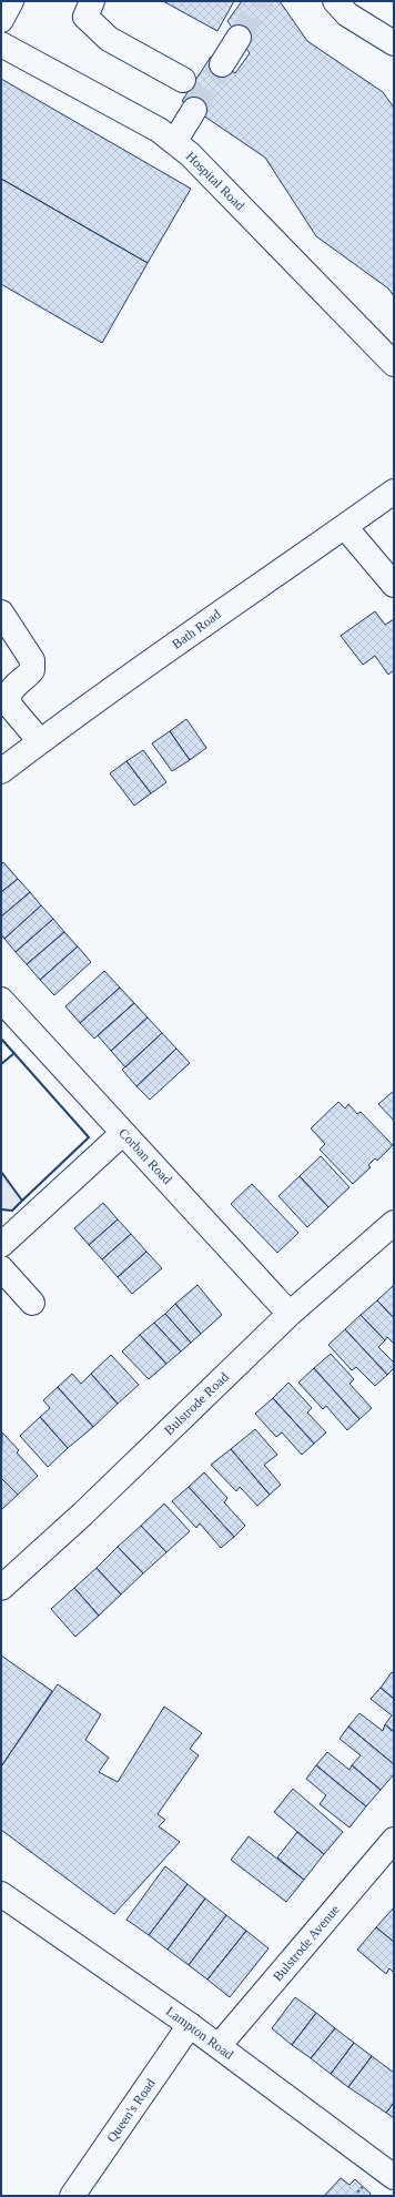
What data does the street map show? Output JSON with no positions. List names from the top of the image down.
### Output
{
  "streets": {
    "street": [
      "Hospital Road",
      "Bath Road",
      "Corban Road",
      "Bulstrode Road",
      "Bulstrode Avenue",
      "Lampton Road",
      "Queen's Road"
    ]
  },
  "crossings": [
    ["Corban Road", "Bulstrode Road"],
    ["Bulstrode Avenue", "Lampton Road"],
    ["Lampton Road", "Queen's Road"]
  ]
}
